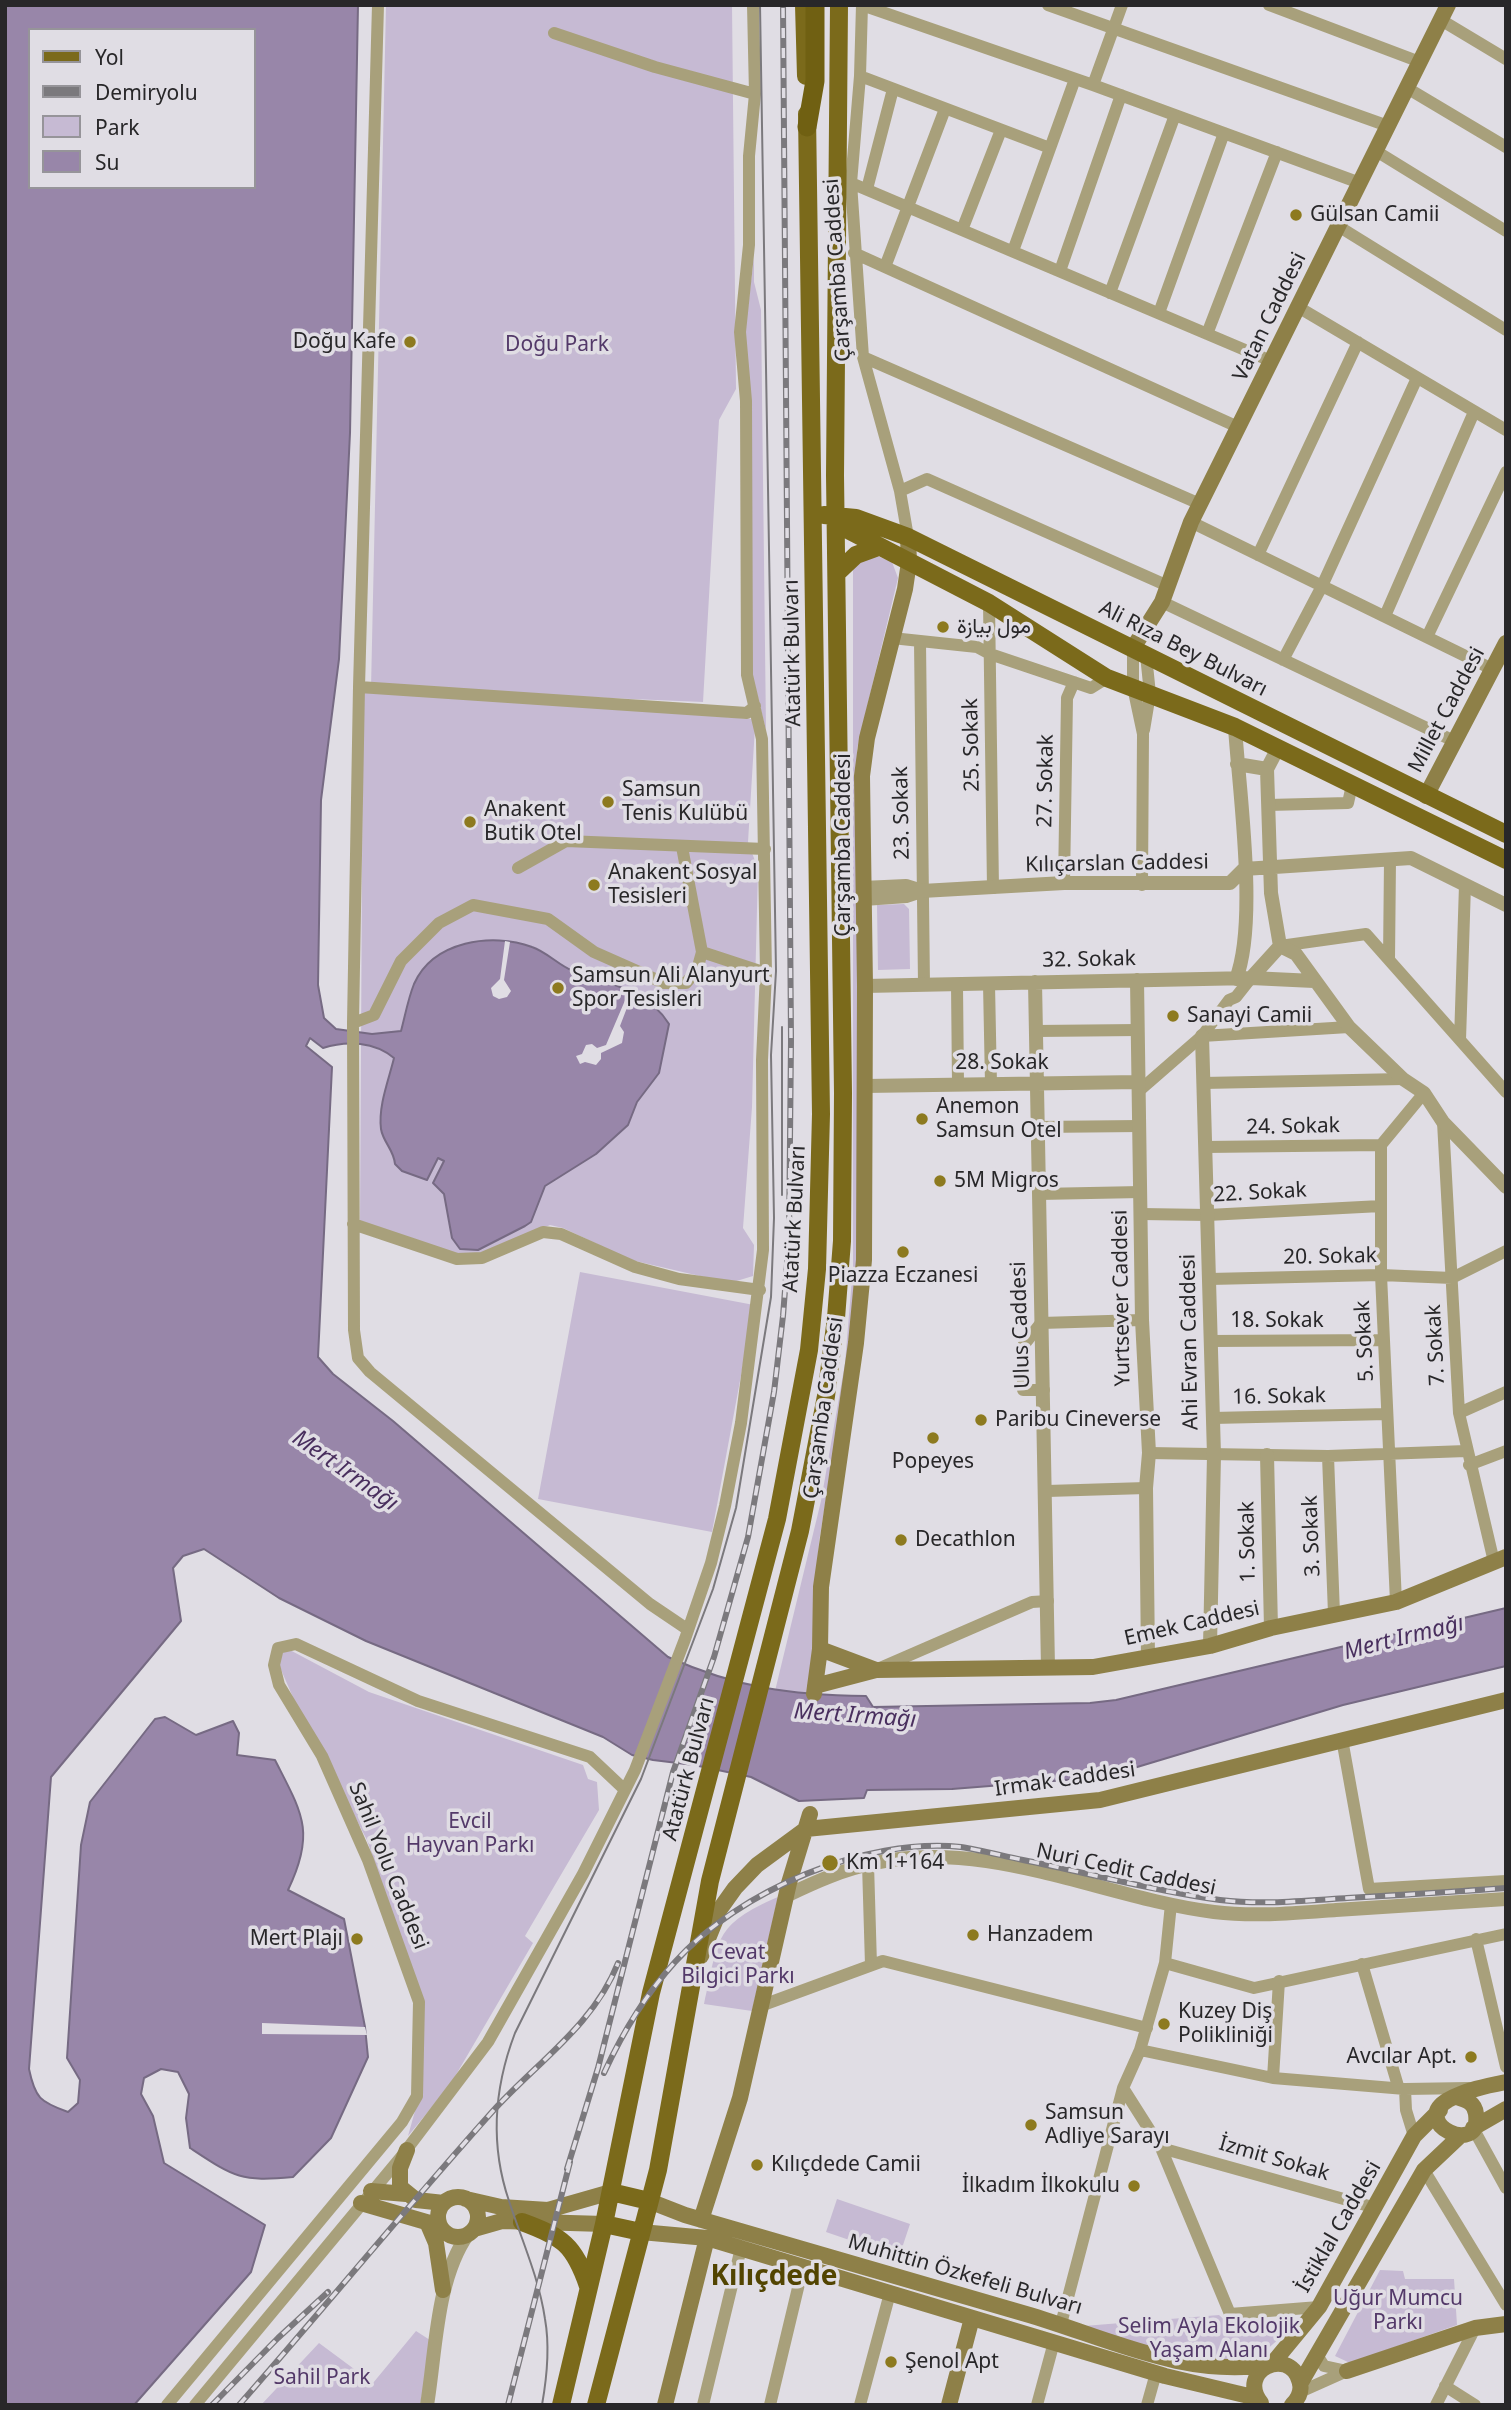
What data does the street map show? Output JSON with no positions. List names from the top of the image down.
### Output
{
  "streets": {
    "main road": [
      "Çarşamba Caddesi",
      "Vatan Caddesi",
      "Ali Rıza Bey Bulvarı",
      "Atatürk Bulvarı",
      "Millet Caddesi",
      "Emek Caddesi",
      "Irmak Caddesi",
      "İstiklal Caddesi",
      "Muhittin Özkefeli Bulvarı"
    ],
    "street": [
      "25. Sokak",
      "27. Sokak",
      "23. Sokak",
      "Kılıçarslan Caddesi",
      "32. Sokak",
      "28. Sokak",
      "24. Sokak",
      "22. Sokak",
      "20. Sokak",
      "Yurtsever Caddesi",
      "18. Sokak",
      "Ulus Caddesi",
      "5. Sokak",
      "Ahi Evran Caddesi",
      "7. Sokak",
      "16. Sokak",
      "3. Sokak",
      "1. Sokak",
      "Sahil Yolu Caddesi",
      "Nuri Cedit Caddesi",
      "İzmit Sokak"
    ]
  },
  "crossings": [
    ["Çarşamba Caddesi", "Ali Rıza Bey Bulvarı"],
    ["Çarşamba Caddesi", "Kılıçarslan Caddesi"],
    ["Çarşamba Caddesi", "32. Sokak"],
    ["Çarşamba Caddesi", "28. Sokak"],
    ["Çarşamba Caddesi", "Emek Caddesi"],
    ["Vatan Caddesi", "Ali Rıza Bey Bulvarı"],
    ["Ali Rıza Bey Bulvarı", "Atatürk Bulvarı"],
    ["Ali Rıza Bey Bulvarı", "Millet Caddesi"],
    ["25. Sokak", "Kılıçarslan Caddesi"],
    ["27. Sokak", "Kılıçarslan Caddesi"],
    ["23. Sokak", "Kılıçarslan Caddesi"],
    ["23. Sokak", "32. Sokak"],
    ["32. Sokak", "Yurtsever Caddesi"],
    ["32. Sokak", "Ulus Caddesi"],
    ["28. Sokak", "Yurtsever Caddesi"],
    ["28. Sokak", "Ulus Caddesi"],
    ["24. Sokak", "5. Sokak"],
    ["24. Sokak", "Ahi Evran Caddesi"],
    ["22. Sokak", "Yurtsever Caddesi"],
    ["22. Sokak", "5. Sokak"],
    ["22. Sokak", "Ahi Evran Caddesi"],
    ["20. Sokak", "5. Sokak"],
    ["20. Sokak", "Ahi Evran Caddesi"],
    ["20. Sokak", "7. Sokak"],
    ["Yurtsever Caddesi", "Emek Caddesi"],
    ["18. Sokak", "5. Sokak"],
    ["18. Sokak", "Ahi Evran Caddesi"],
    ["Ulus Caddesi", "Emek Caddesi"],
    ["5. Sokak", "16. Sokak"],
    ["5. Sokak", "Emek Caddesi"],
    ["Ahi Evran Caddesi", "16. Sokak"],
    ["Ahi Evran Caddesi", "Emek Caddesi"],
    ["7. Sokak", "Emek Caddesi"],
    ["3. Sokak", "Emek Caddesi"],
    ["1. Sokak", "Emek Caddesi"],
    ["İzmit Sokak", "İstiklal Caddesi"],
    ["İstiklal Caddesi", "Muhittin Özkefeli Bulvarı"]
  ],
  "districts": ["Kılıçdede"],
  "water": ["Mert Irmağı"],
  "parks": [
    "Doğu Park",
    "Evcil Hayvan Parkı",
    "Cevat Bilgici Parkı",
    "Uğur Mumcu Parkı",
    "Selim Ayla Ekolojik Yaşam Alanı",
    "Sahil Park"
  ],
  "places": [
    "Gülsan Camii",
    "Doğu Kafe",
    "مول بيازة",
    "Samsun Tenis Kulübü",
    "Anakent Butik Otel",
    "Anakent Sosyal Tesisleri",
    "Samsun Ali Alanyurt Spor Tesisleri",
    "Sanayi Camii",
    "Anemon Samsun Otel",
    "5M Migros",
    "Piazza Eczanesi",
    "Paribu Cineverse",
    "Popeyes",
    "Decathlon",
    "Km 1+164",
    "Hanzadem",
    "Mert Plajı",
    "Kuzey Diş Polikliniği",
    "Avcılar Apt.",
    "Samsun Adliye Sarayı",
    "Kılıçdede Camii",
    "İlkadım İlkokulu",
    "Şenol Apt"
  ],
  "legend": [
    "Yol",
    "Demiryolu",
    "Park",
    "Su"
  ]
}
